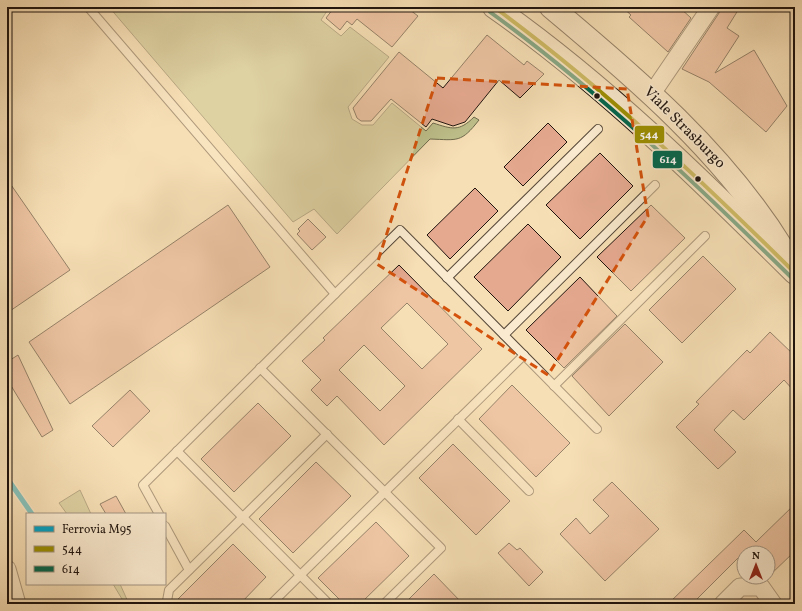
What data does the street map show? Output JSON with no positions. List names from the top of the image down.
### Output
{
  "streets": {
    "street": ["Viale Strasburgo"]
  },
  "lines": ["transit line 544", "transit line 614", "rail line M95"],
  "legend": ["Ferrovia M95", "544", "614"],
  "north": "top"
}
